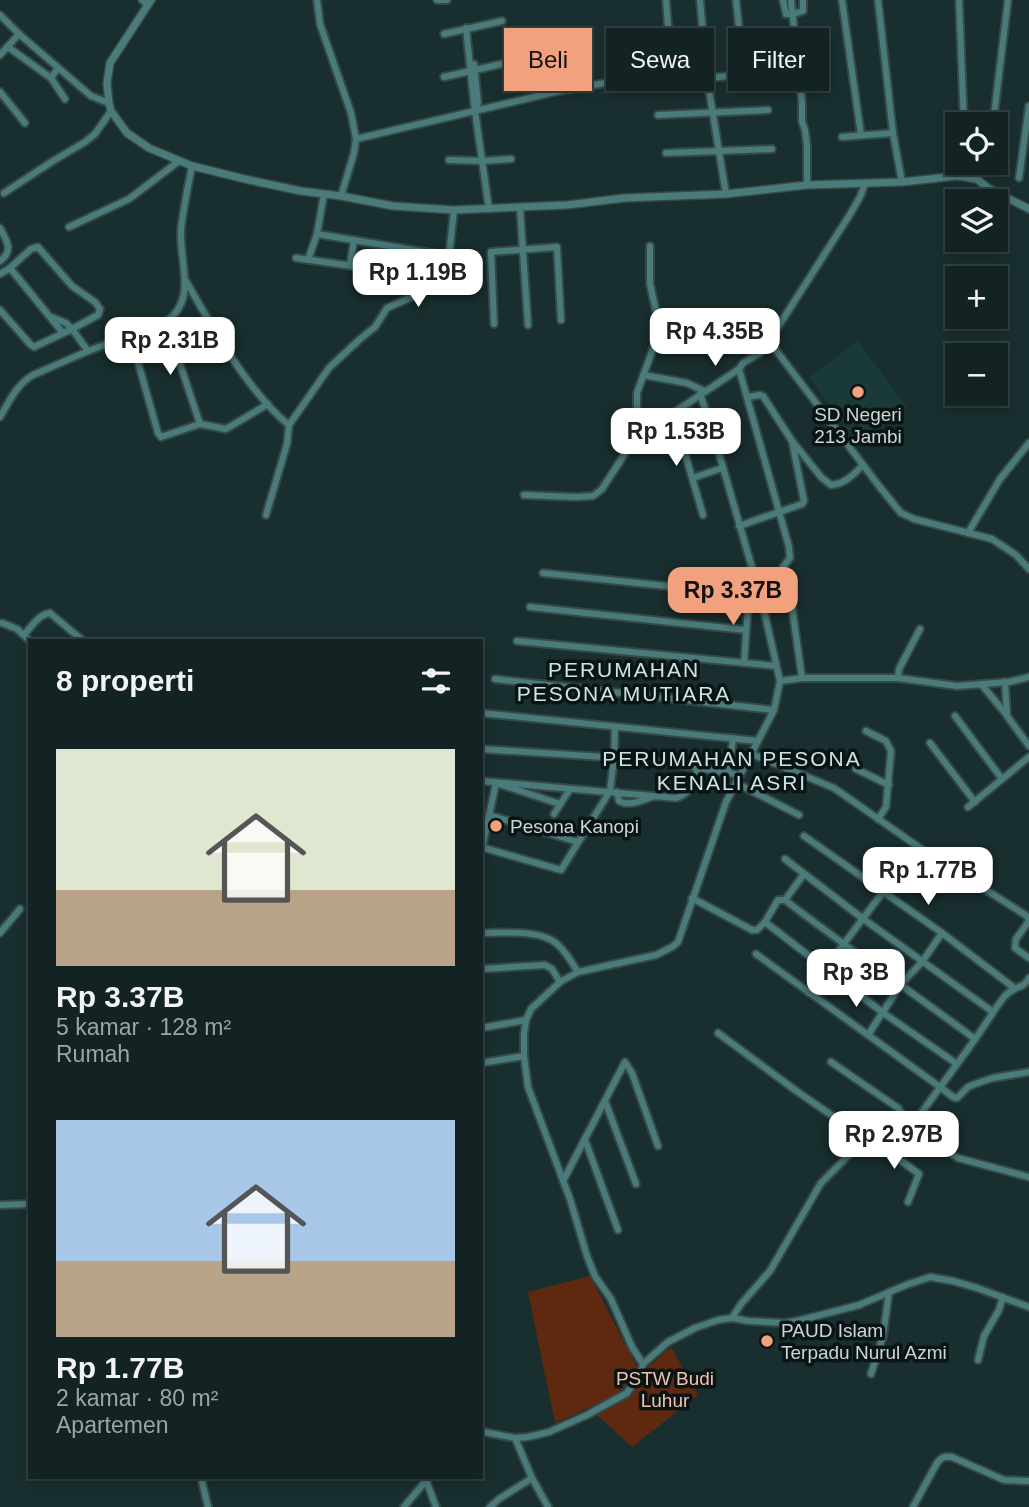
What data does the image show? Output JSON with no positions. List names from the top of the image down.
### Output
{
  "districts": ["PERUMAHAN PESONA MUTIARA", "PERUMAHAN PESONA KENALI ASRI"],
  "parks": ["PSTW Budi Luhur"],
  "places": ["SD Negeri 213 Jambi", "Pesona Kanopi", "PAUD Islam Terpadu Nurul Azmi"],
  "page": {
    "chip": ["Beli", "Sewa", "Filter"],
    "map_buttons": ["+", "−"],
    "price": [
      "Rp 1.19B",
      "Rp 4.35B",
      "Rp 2.31B",
      "Rp 1.53B",
      "Rp 3.37B",
      "Rp 1.77B",
      "Rp 3B",
      "Rp 2.97B"
    ],
    "heading": "8 properti",
    "list": [
      {
        "name": "Rp 3.37B",
        "note": "5 kamar · 128 m² · Rumah"
      },
      {
        "name": "Rp 1.77B",
        "note": "2 kamar · 80 m² · Apartemen"
      }
    ]
  }
}
